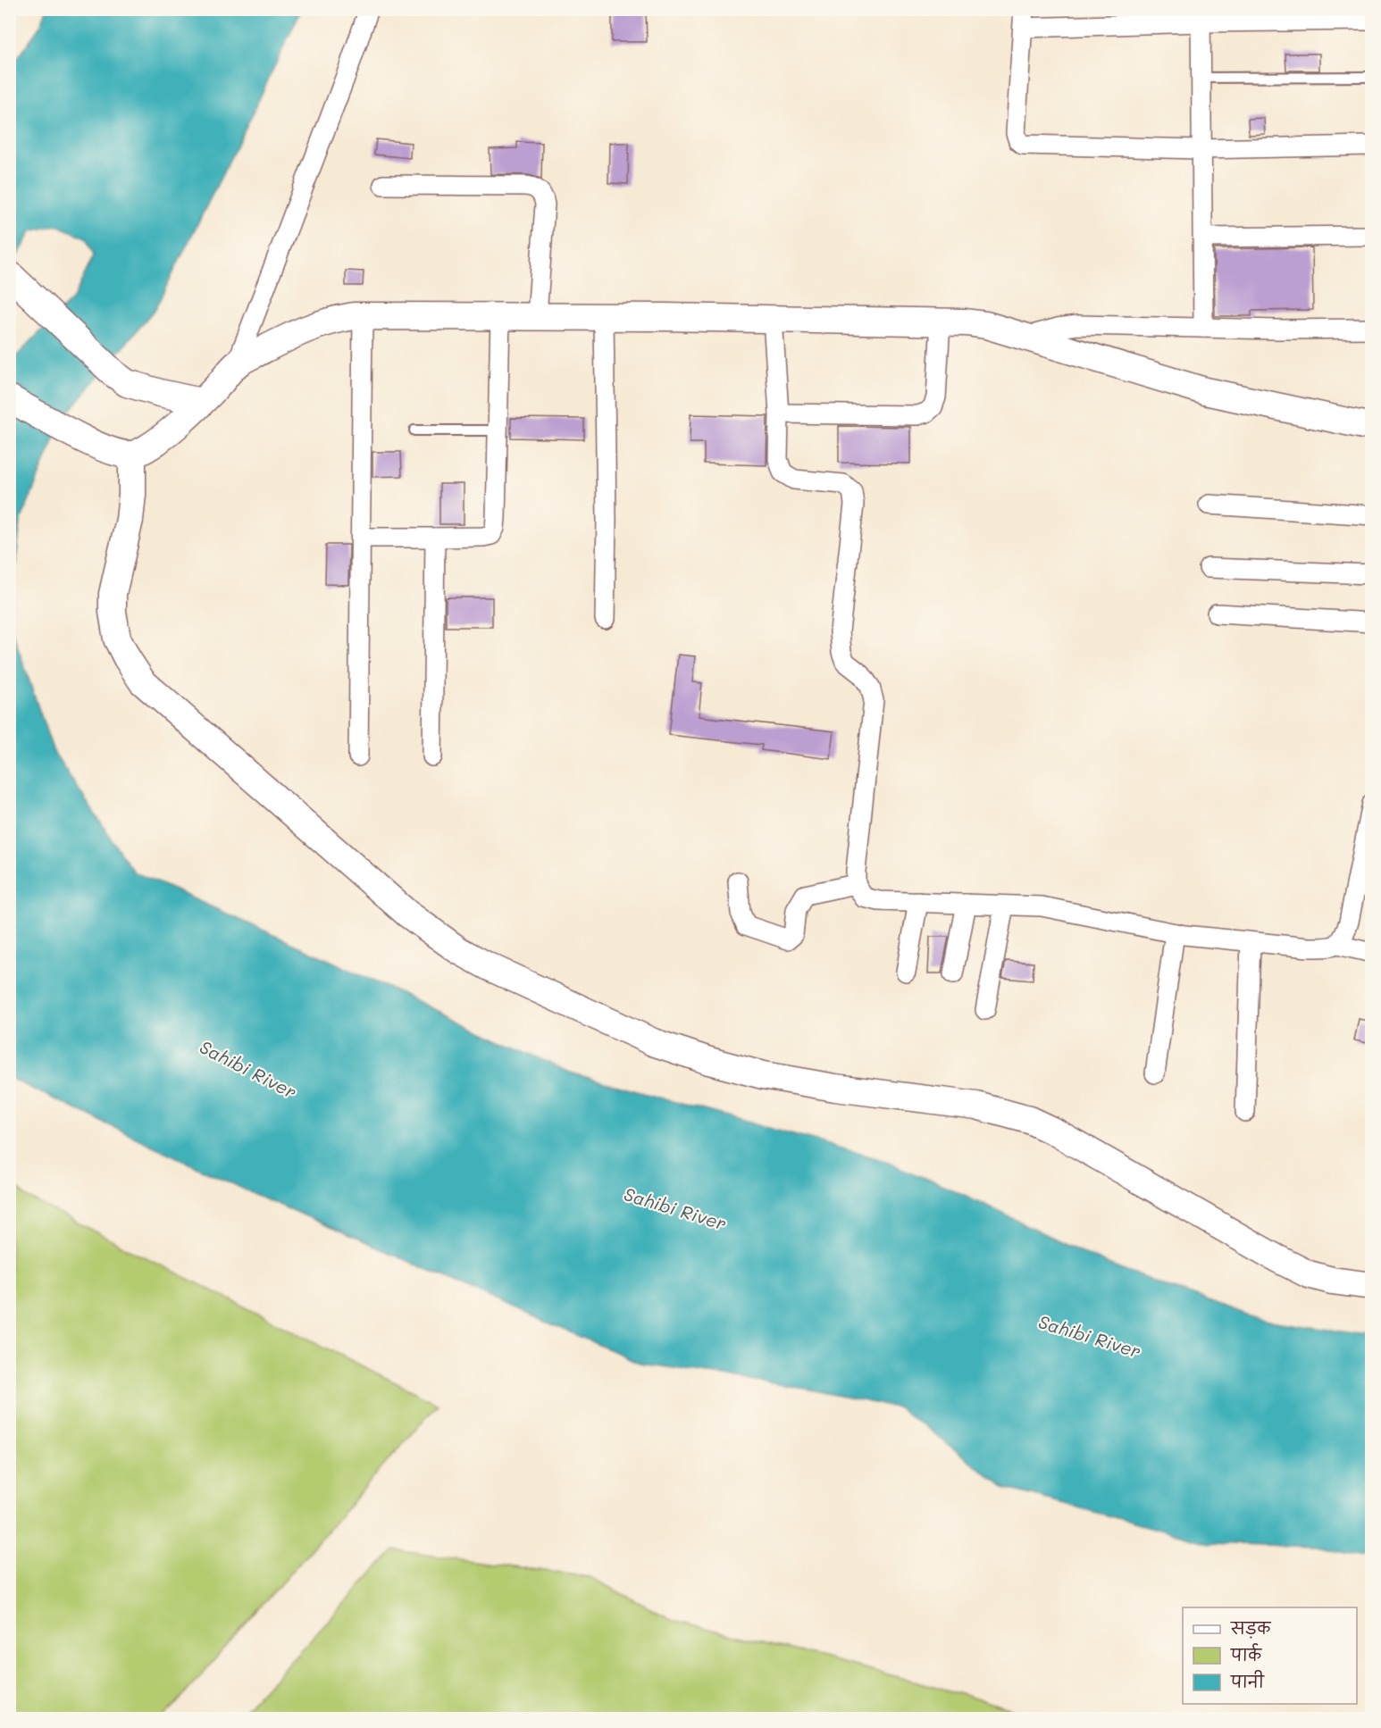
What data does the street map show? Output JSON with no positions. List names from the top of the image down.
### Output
{
  "water": ["Sahibi River"],
  "legend": ["सड़क", "पार्क", "पानी"]
}
